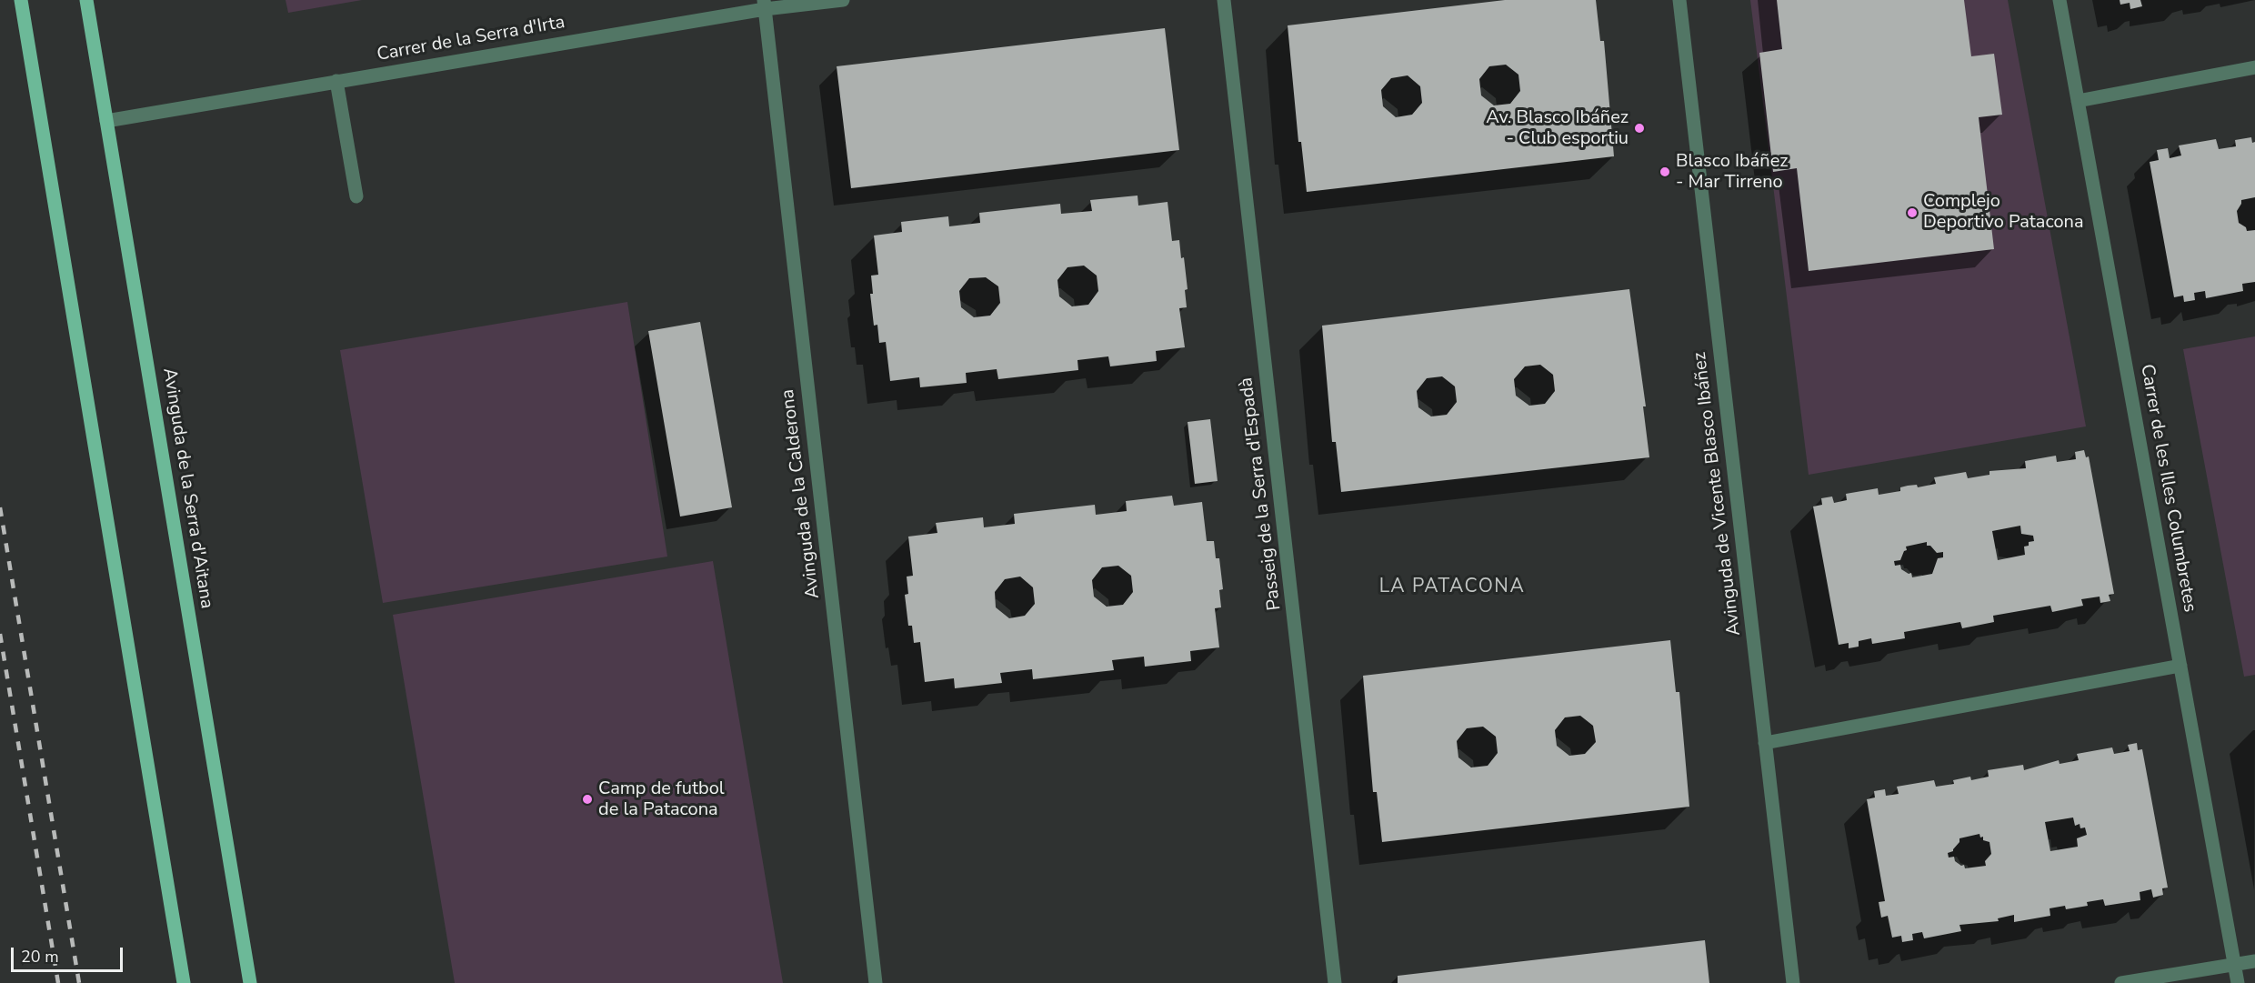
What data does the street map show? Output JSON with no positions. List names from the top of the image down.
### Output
{
  "streets": {
    "main road": ["Avinguda de la Serra d'Aitana"],
    "street": [
      "Carrer de la Serra d'Irta",
      "Carrer de les Illes Columbretes",
      "Avinguda de la Calderona",
      "Passeig de la Serra d'Espadà",
      "Avinguda de Vicente Blasco Ibáñez"
    ]
  },
  "crossings": [
    ["Carrer de la Serra d'Irta", "Avinguda de la Serra d'Aitana"],
    ["Carrer de la Serra d'Irta", "Avinguda de la Calderona"]
  ],
  "districts": ["LA PATACONA"],
  "places": [
    "Av. Blasco Ibáñez - Club esportiu",
    "Blasco Ibáñez - Mar Tirreno",
    "Complejo Deportivo Patacona",
    "Camp de futbol de la Patacona"
  ],
  "scale_bar": "20 m"
}
